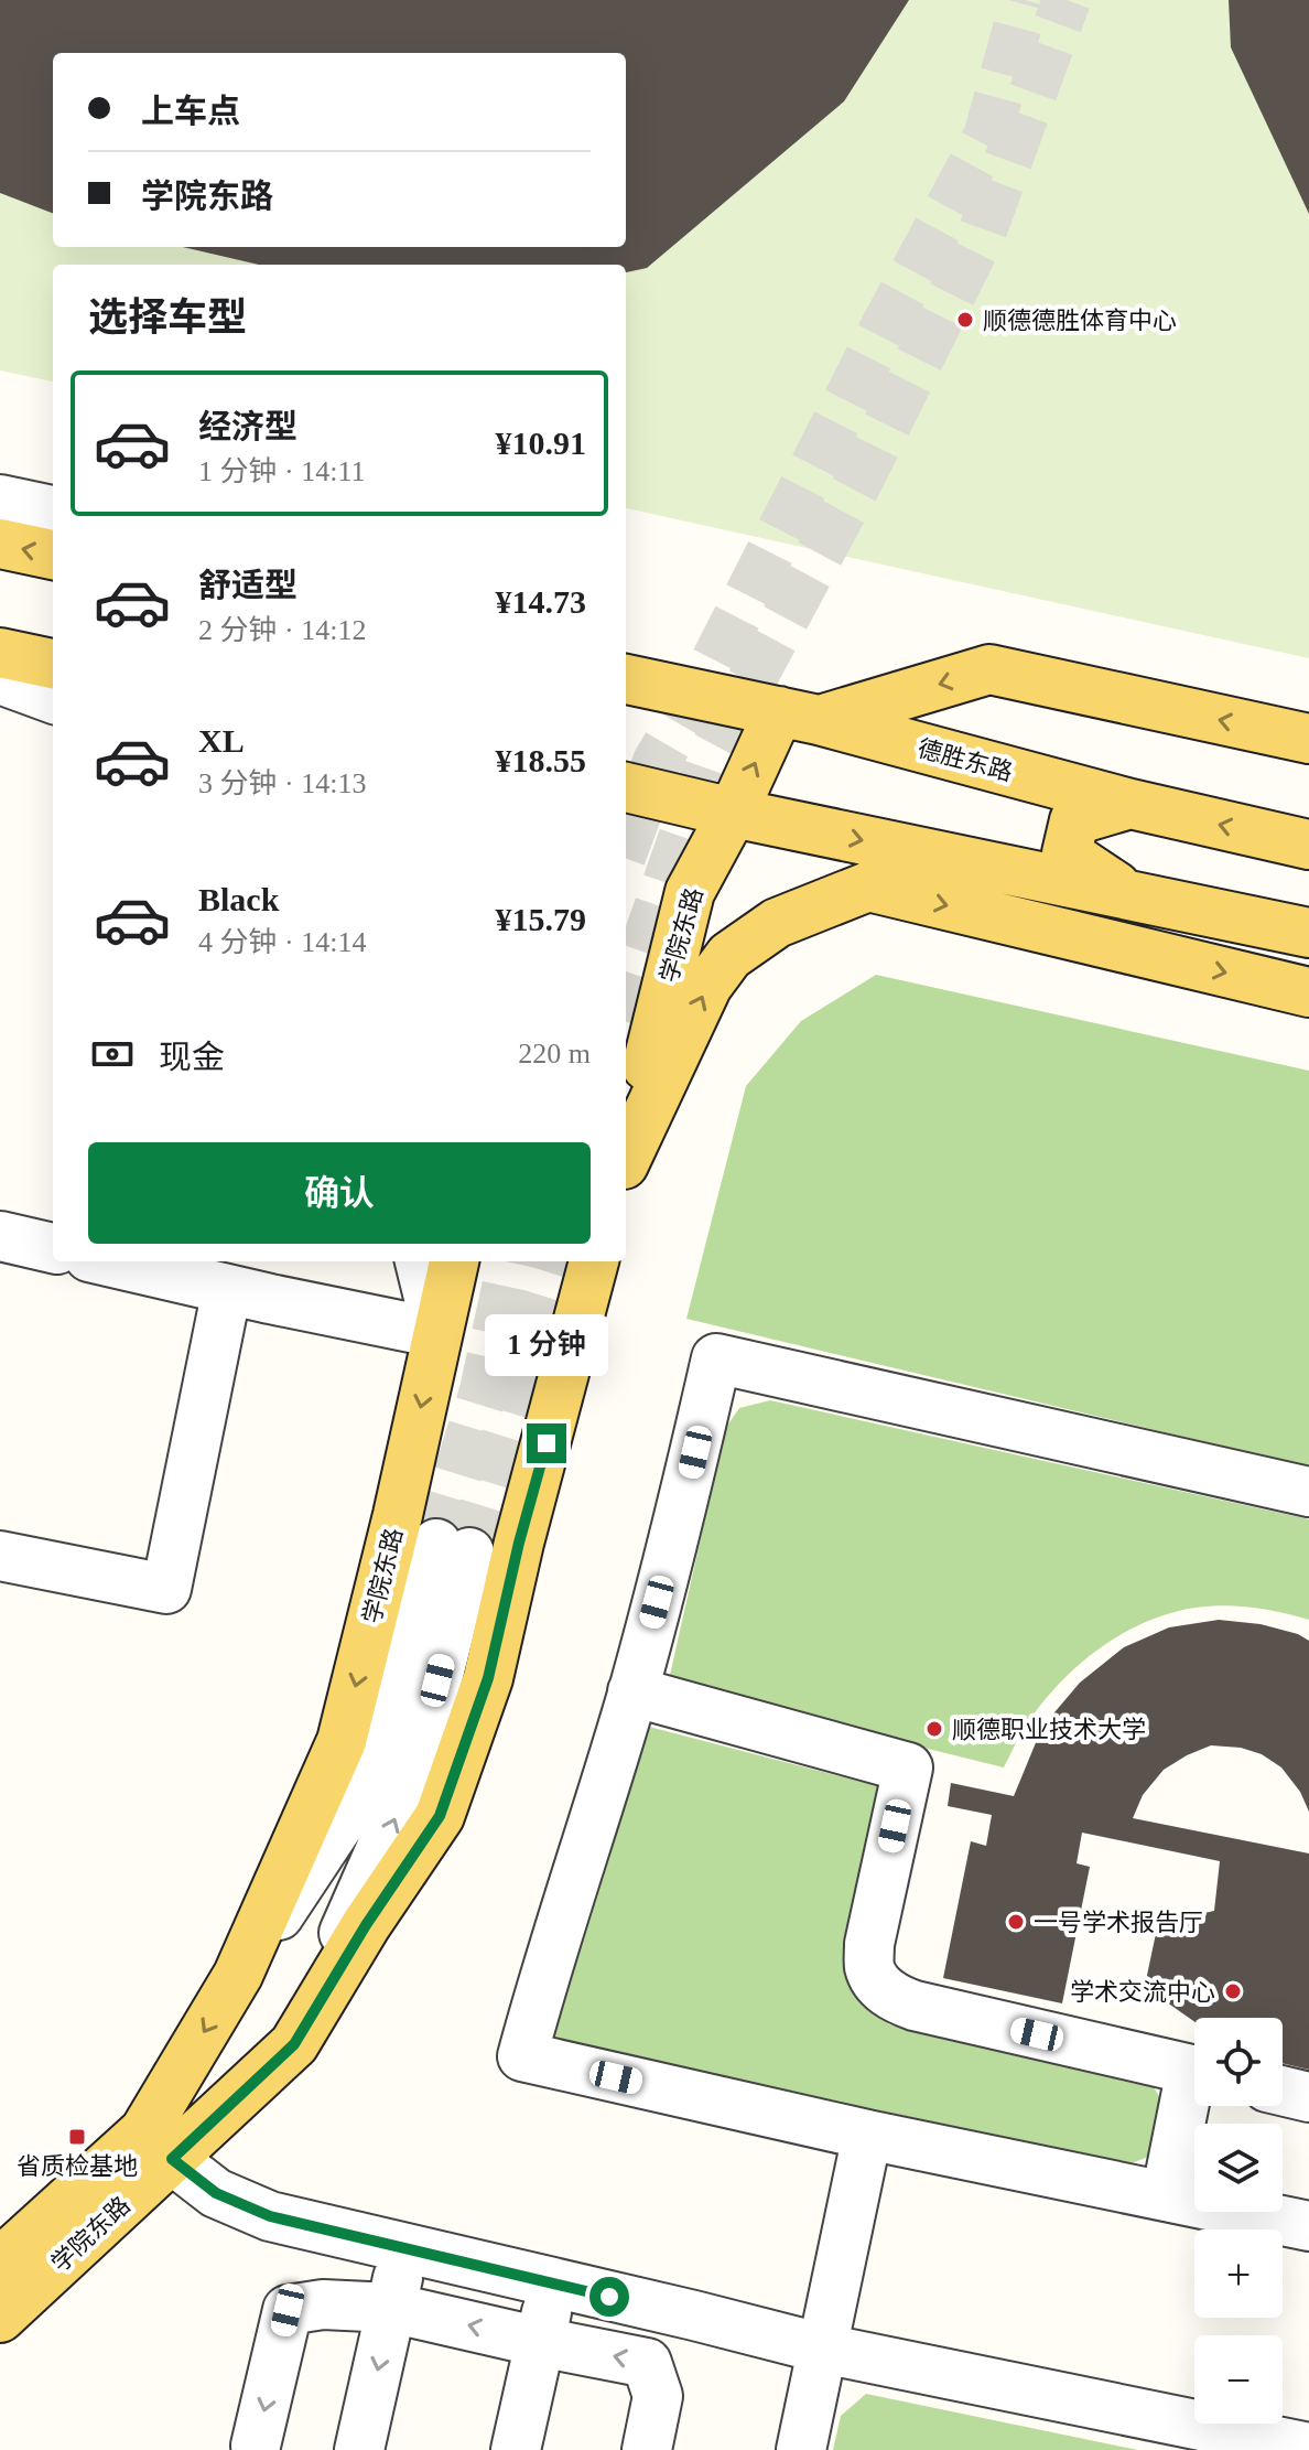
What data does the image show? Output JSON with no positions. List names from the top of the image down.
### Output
{
  "streets": {
    "main road": ["德胜东路", "学院东路"]
  },
  "crossings": [
    ["德胜东路", "学院东路"]
  ],
  "places": {
    "other": [
      "顺德德胜体育中心",
      "顺德职业技术大学",
      "一号学术报告厅",
      "学术交流中心"
    ],
    "transit": ["省质检基地"]
  },
  "page": {
    "banner": ["上车点", "学院东路"],
    "heading": "选择车型",
    "list": [
      {
        "name": "经济型",
        "note": "1 分钟 · 14:11",
        "value": "¥10.91"
      },
      {
        "name": "舒适型",
        "note": "2 分钟 · 14:12",
        "value": "¥14.73"
      },
      {
        "name": "XL",
        "note": "3 分钟 · 14:13",
        "value": "¥18.55"
      },
      {
        "name": "Black",
        "note": "4 分钟 · 14:14",
        "value": "¥15.79"
      }
    ],
    "pay": ["现金", "220 m"],
    "buttons": "确认",
    "bubble": "1 分钟",
    "map_buttons": ["+", "−"]
  }
}
